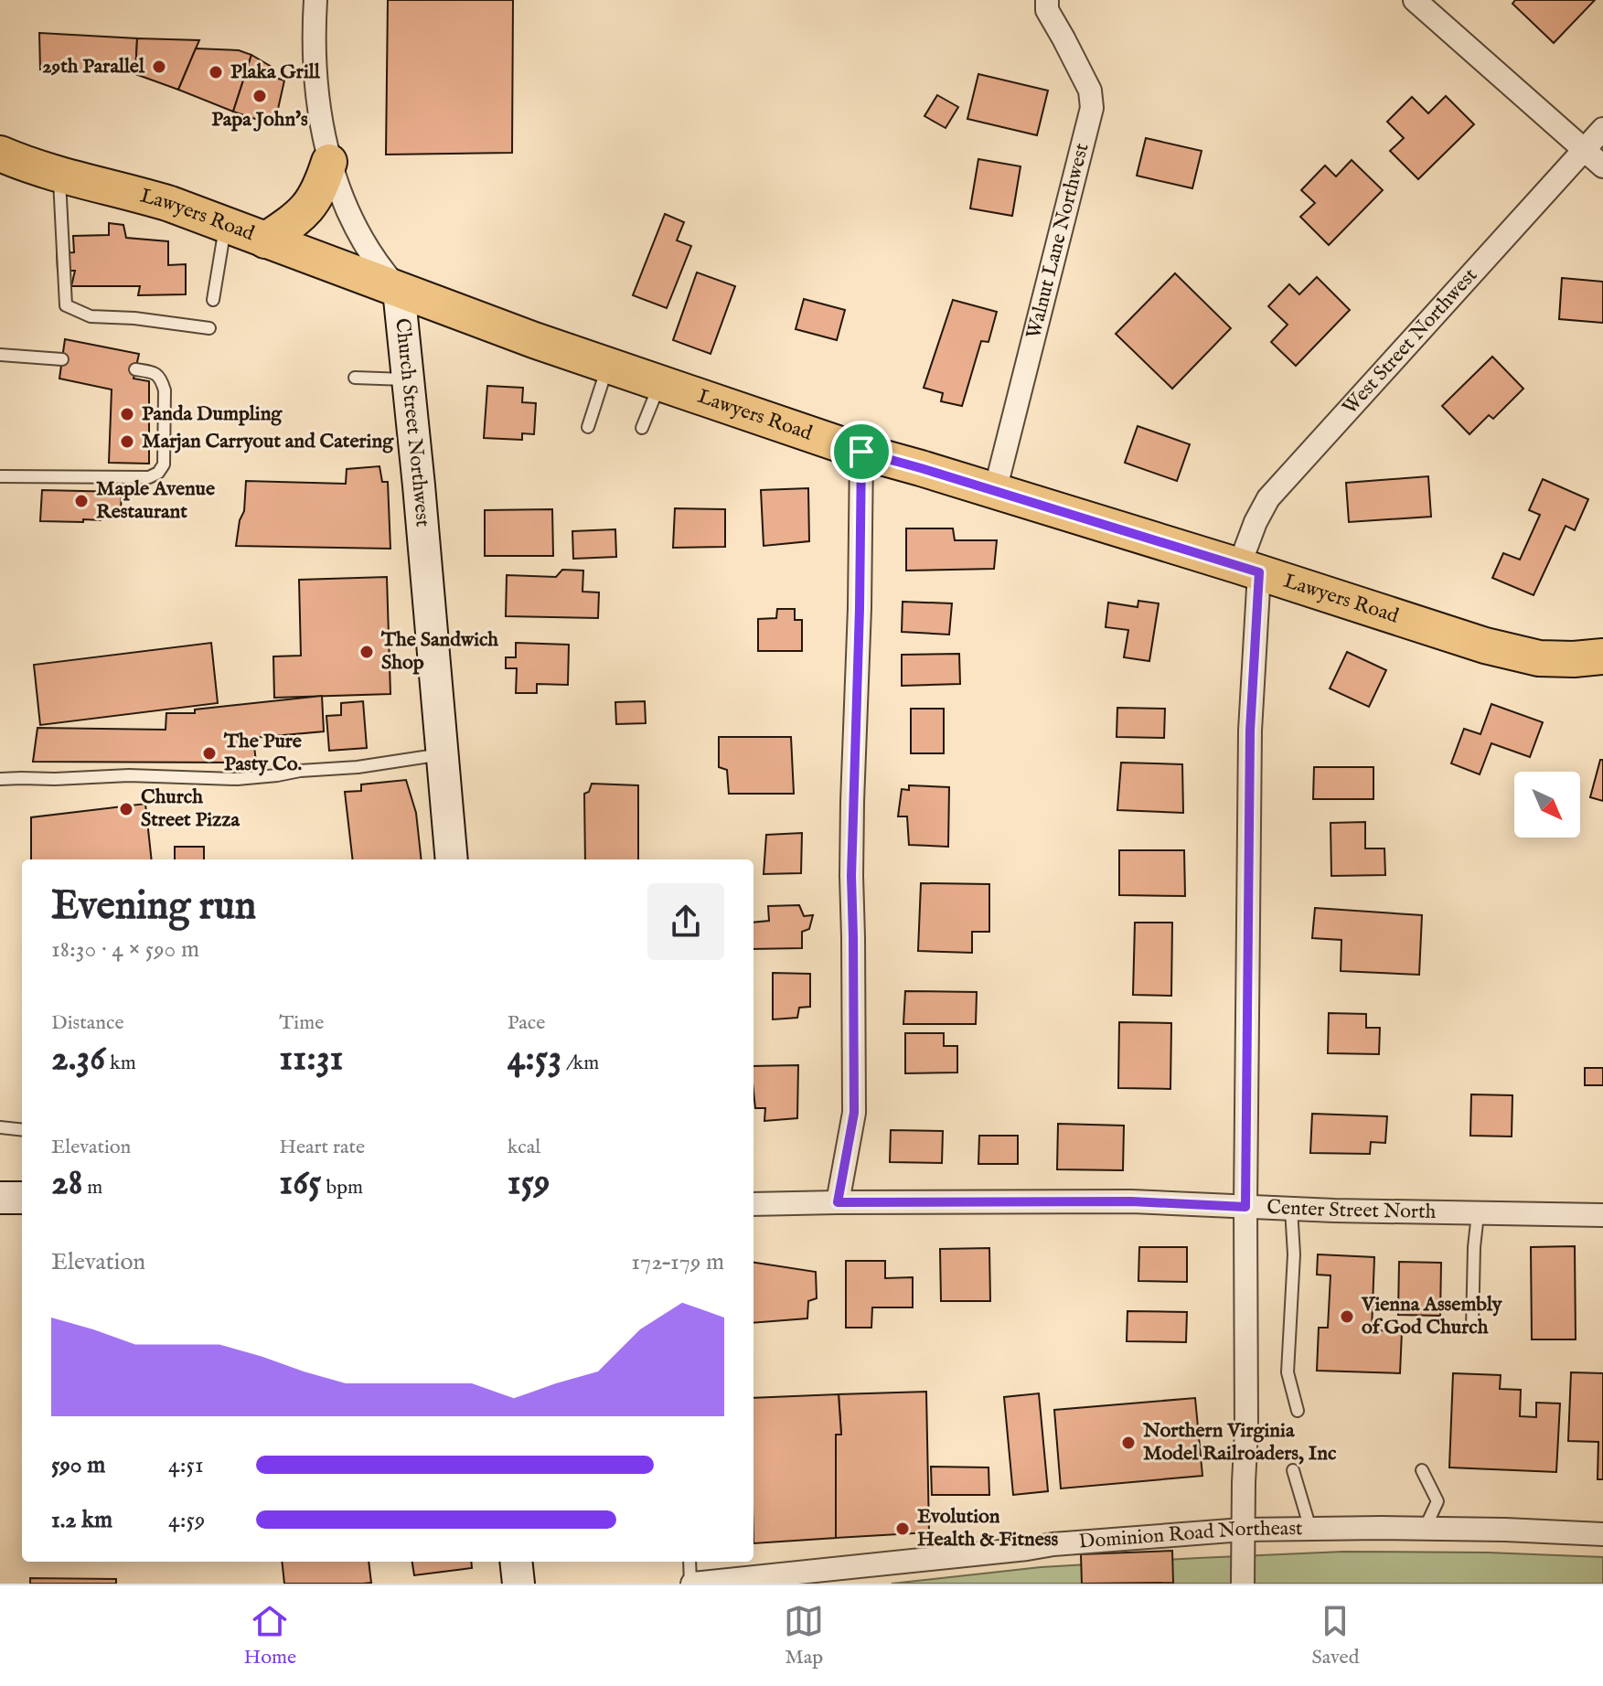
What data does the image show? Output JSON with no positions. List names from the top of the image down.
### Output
{
  "streets": {
    "main road": ["Lawyers Road"],
    "street": [
      "Walnut Lane Northwest",
      "West Street Northwest",
      "Church Street Northwest",
      "Center Street North",
      "Dominion Road Northeast"
    ]
  },
  "crossings": [
    ["Lawyers Road", "Walnut Lane Northwest"],
    ["Lawyers Road", "West Street Northwest"],
    ["Lawyers Road", "Church Street Northwest"],
    ["West Street Northwest", "Center Street North"],
    ["West Street Northwest", "Dominion Road Northeast"]
  ],
  "places": [
    "29th Parallel",
    "Plaka Grill",
    "Papa John's",
    "Panda Dumpling",
    "Marjan Carryout and Catering",
    "Maple Avenue Restaurant",
    "The Sandwich Shop",
    "The Pure Pasty Co.",
    "Church Street Pizza",
    "Vienna Assembly of God Church",
    "Northern Virginia Model Railroaders, Inc",
    "Evolution Health & Fitness"
  ],
  "north": "bottom right",
  "page": {
    "heading": ["Evening run", "18:30 · 4 × 590 m"],
    "stats": [
      ["Distance", "2.36 km"],
      ["Time", "11:31"],
      ["Pace", "4:53 /km"],
      ["Elevation", "28 m"],
      ["Heart rate", "165 bpm"],
      ["kcal", "159"]
    ],
    "chart": ["Elevation", "172–179 m"],
    "list": [
      {
        "name": "590 m",
        "note": "4:51"
      },
      {
        "name": "1.2 km",
        "note": "4:59"
      }
    ],
    "tabs": ["Home", "Map", "Saved"]
  }
}
